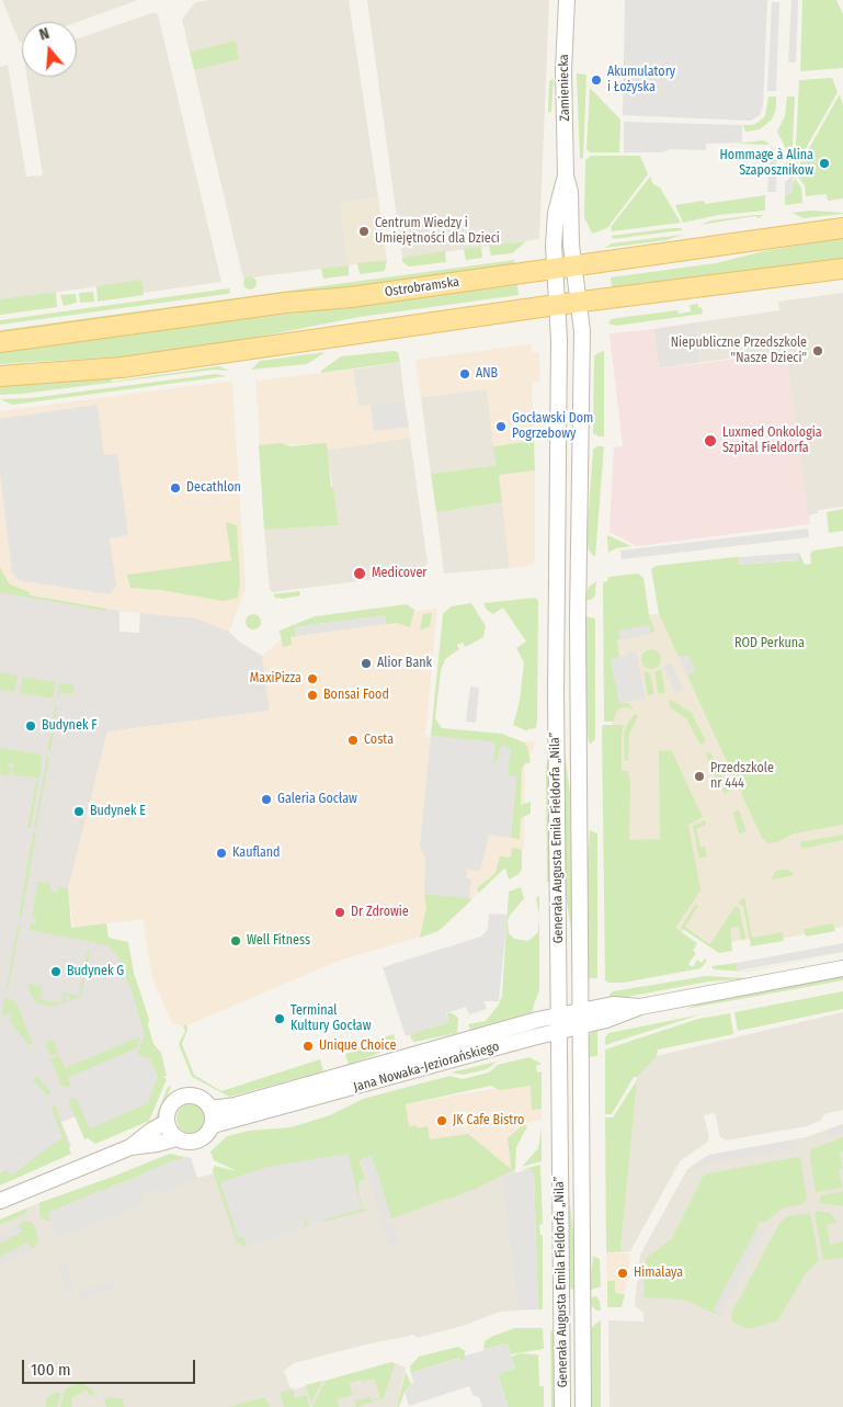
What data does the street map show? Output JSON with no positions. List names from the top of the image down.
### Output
{
  "streets": {
    "main road": ["Ostrobramska"],
    "street": ["Zamieniecka", "Generała Augusta Emila Fieldorfa „Nila”", "Jana Nowaka-Jeziorańskiego"]
  },
  "crossings": [
    ["Zamieniecka", "Ostrobramska"],
    ["Zamieniecka", "Generała Augusta Emila Fieldorfa „Nila”"],
    ["Ostrobramska", "Generała Augusta Emila Fieldorfa „Nila”"],
    ["Generała Augusta Emila Fieldorfa „Nila”", "Jana Nowaka-Jeziorańskiego"]
  ],
  "parks": ["ROD Perkuna"],
  "places": [
    "Akumulatory i Łożyska",
    "Hommage à Alina Szaposznikow",
    "Centrum Wiedzy i Umiejętności dla Dzieci",
    "Niepubliczne Przedszkole \"Nasze Dzieci\"",
    "ANB",
    "Gocławski Dom Pogrzebowy",
    "Luxmed Onkologia Szpital Fieldorfa",
    "Decathlon",
    "Medicover",
    "Alior Bank",
    "MaxiPizza",
    "Bonsai Food",
    "Budynek F",
    "Costa",
    "Przedszkole nr 444",
    "Galeria Gocław",
    "Budynek E",
    "Kaufland",
    "Dr Zdrowie",
    "Well Fitness",
    "Budynek G",
    "Terminal Kultury Gocław",
    "Unique Choice",
    "JK Cafe Bistro",
    "Himalaya"
  ],
  "scale_bar": "100 m",
  "north": "top"
}
